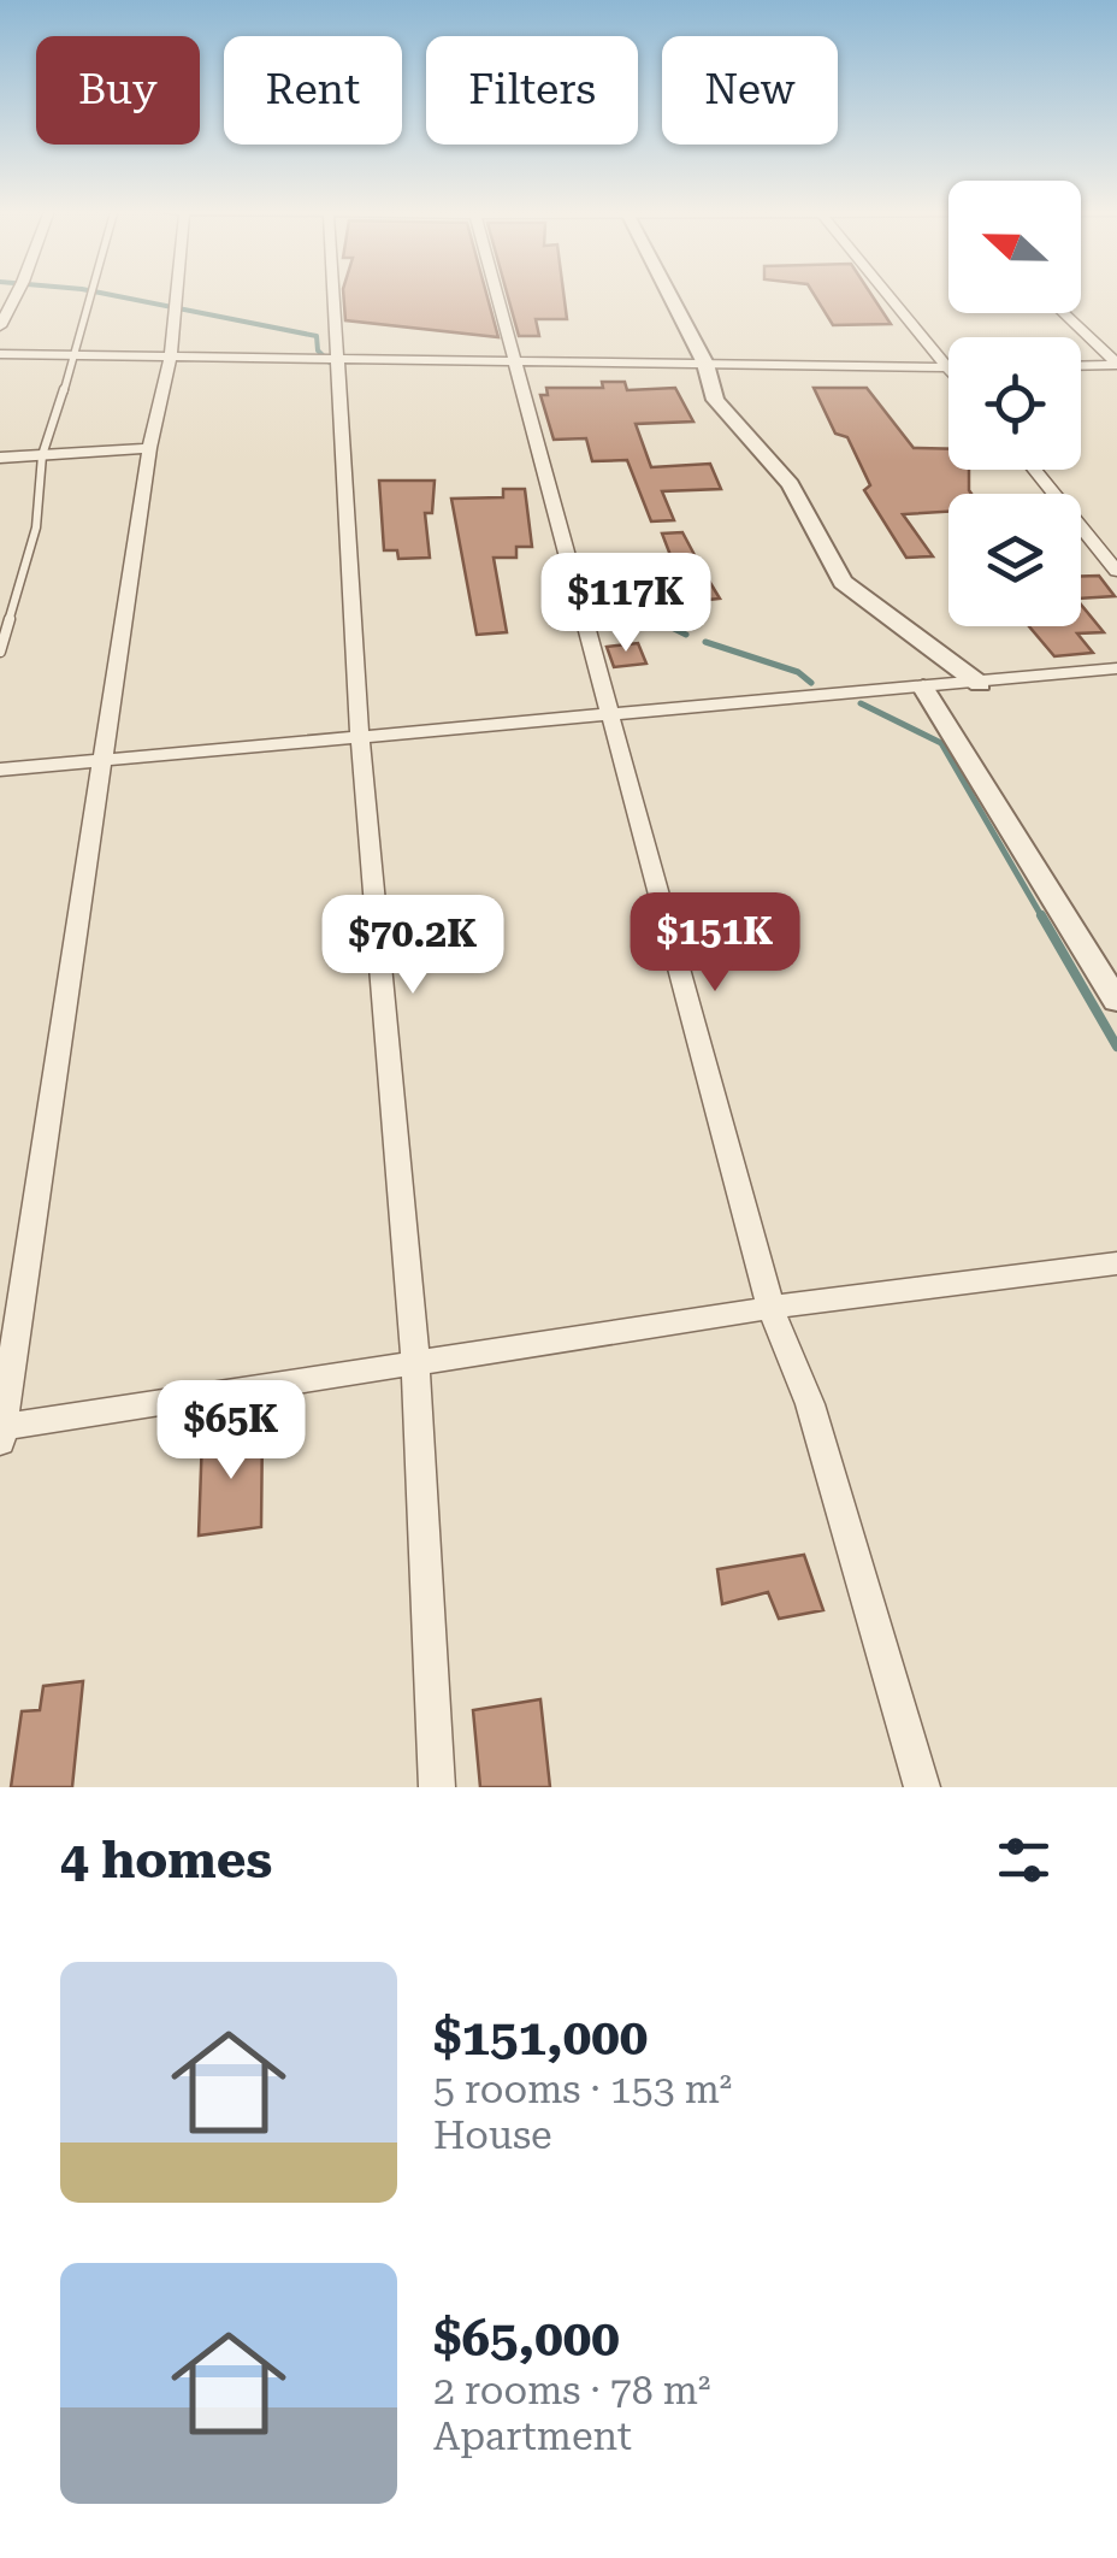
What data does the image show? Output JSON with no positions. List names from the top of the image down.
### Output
{
  "north": "left",
  "page": {
    "chip": [
      "Buy",
      "Rent",
      "Filters",
      "New"
    ],
    "price": [
      "$117K",
      "$151K",
      "$70.2K",
      "$65K"
    ],
    "heading": "4 homes",
    "list": [
      {
        "name": "$151,000",
        "note": "5 rooms · 153 m² · House"
      },
      {
        "name": "$65,000",
        "note": "2 rooms · 78 m² · Apartment"
      }
    ]
  }
}
